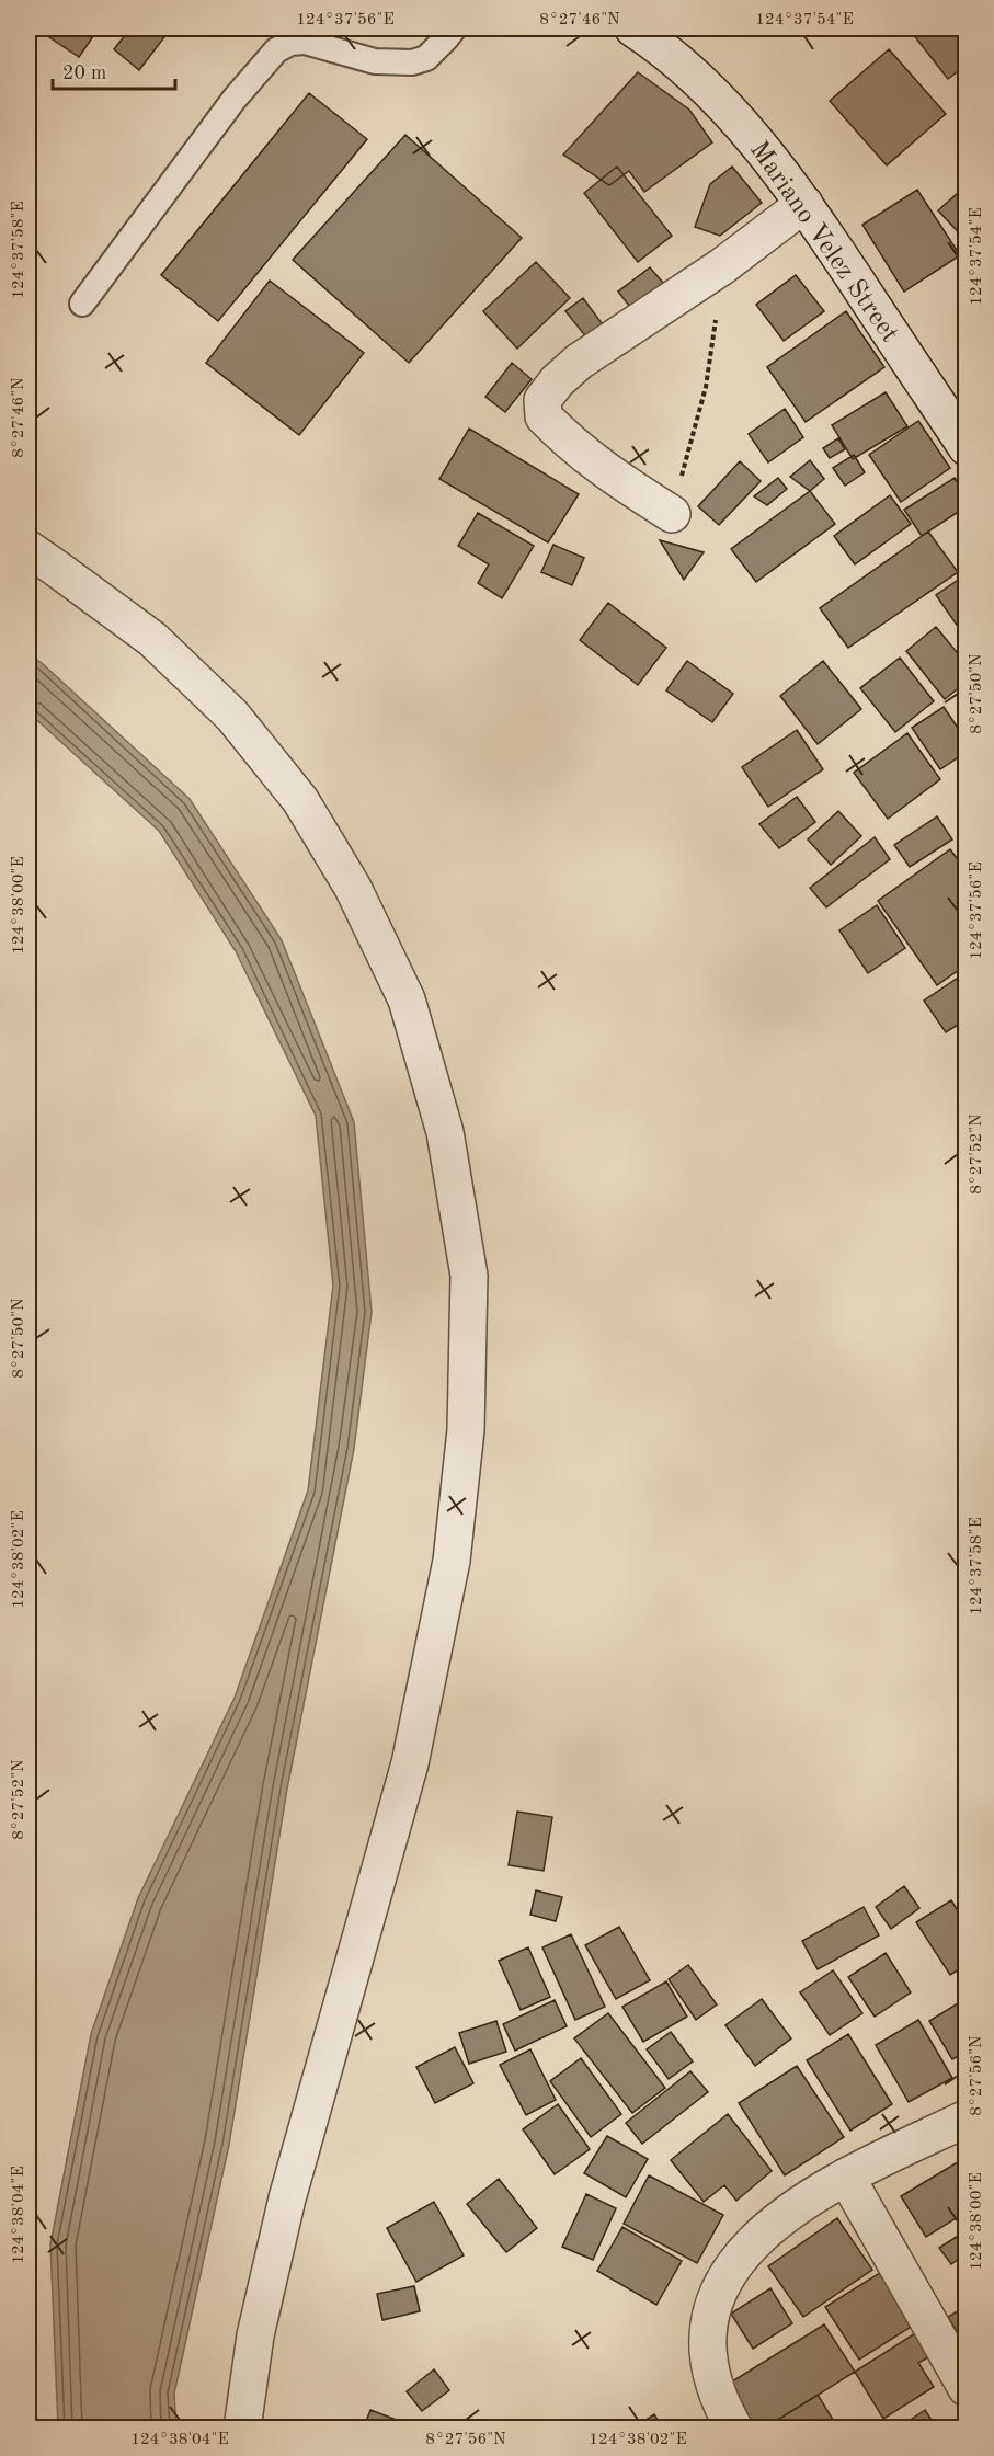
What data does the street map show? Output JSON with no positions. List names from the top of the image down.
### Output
{
  "streets": {
    "street": ["Mariano Velez Street"]
  },
  "scale_bar": "20 m",
  "coordinates": [
    "124°37'56\"E",
    "8°27'46\"N",
    "124°37'54\"E",
    "124°37'58\"E",
    "8°27'50\"N",
    "124°38'00\"E",
    "8°27'52\"N",
    "124°38'02\"E",
    "8°27'56\"N",
    "124°38'04\"E"
  ]
}
